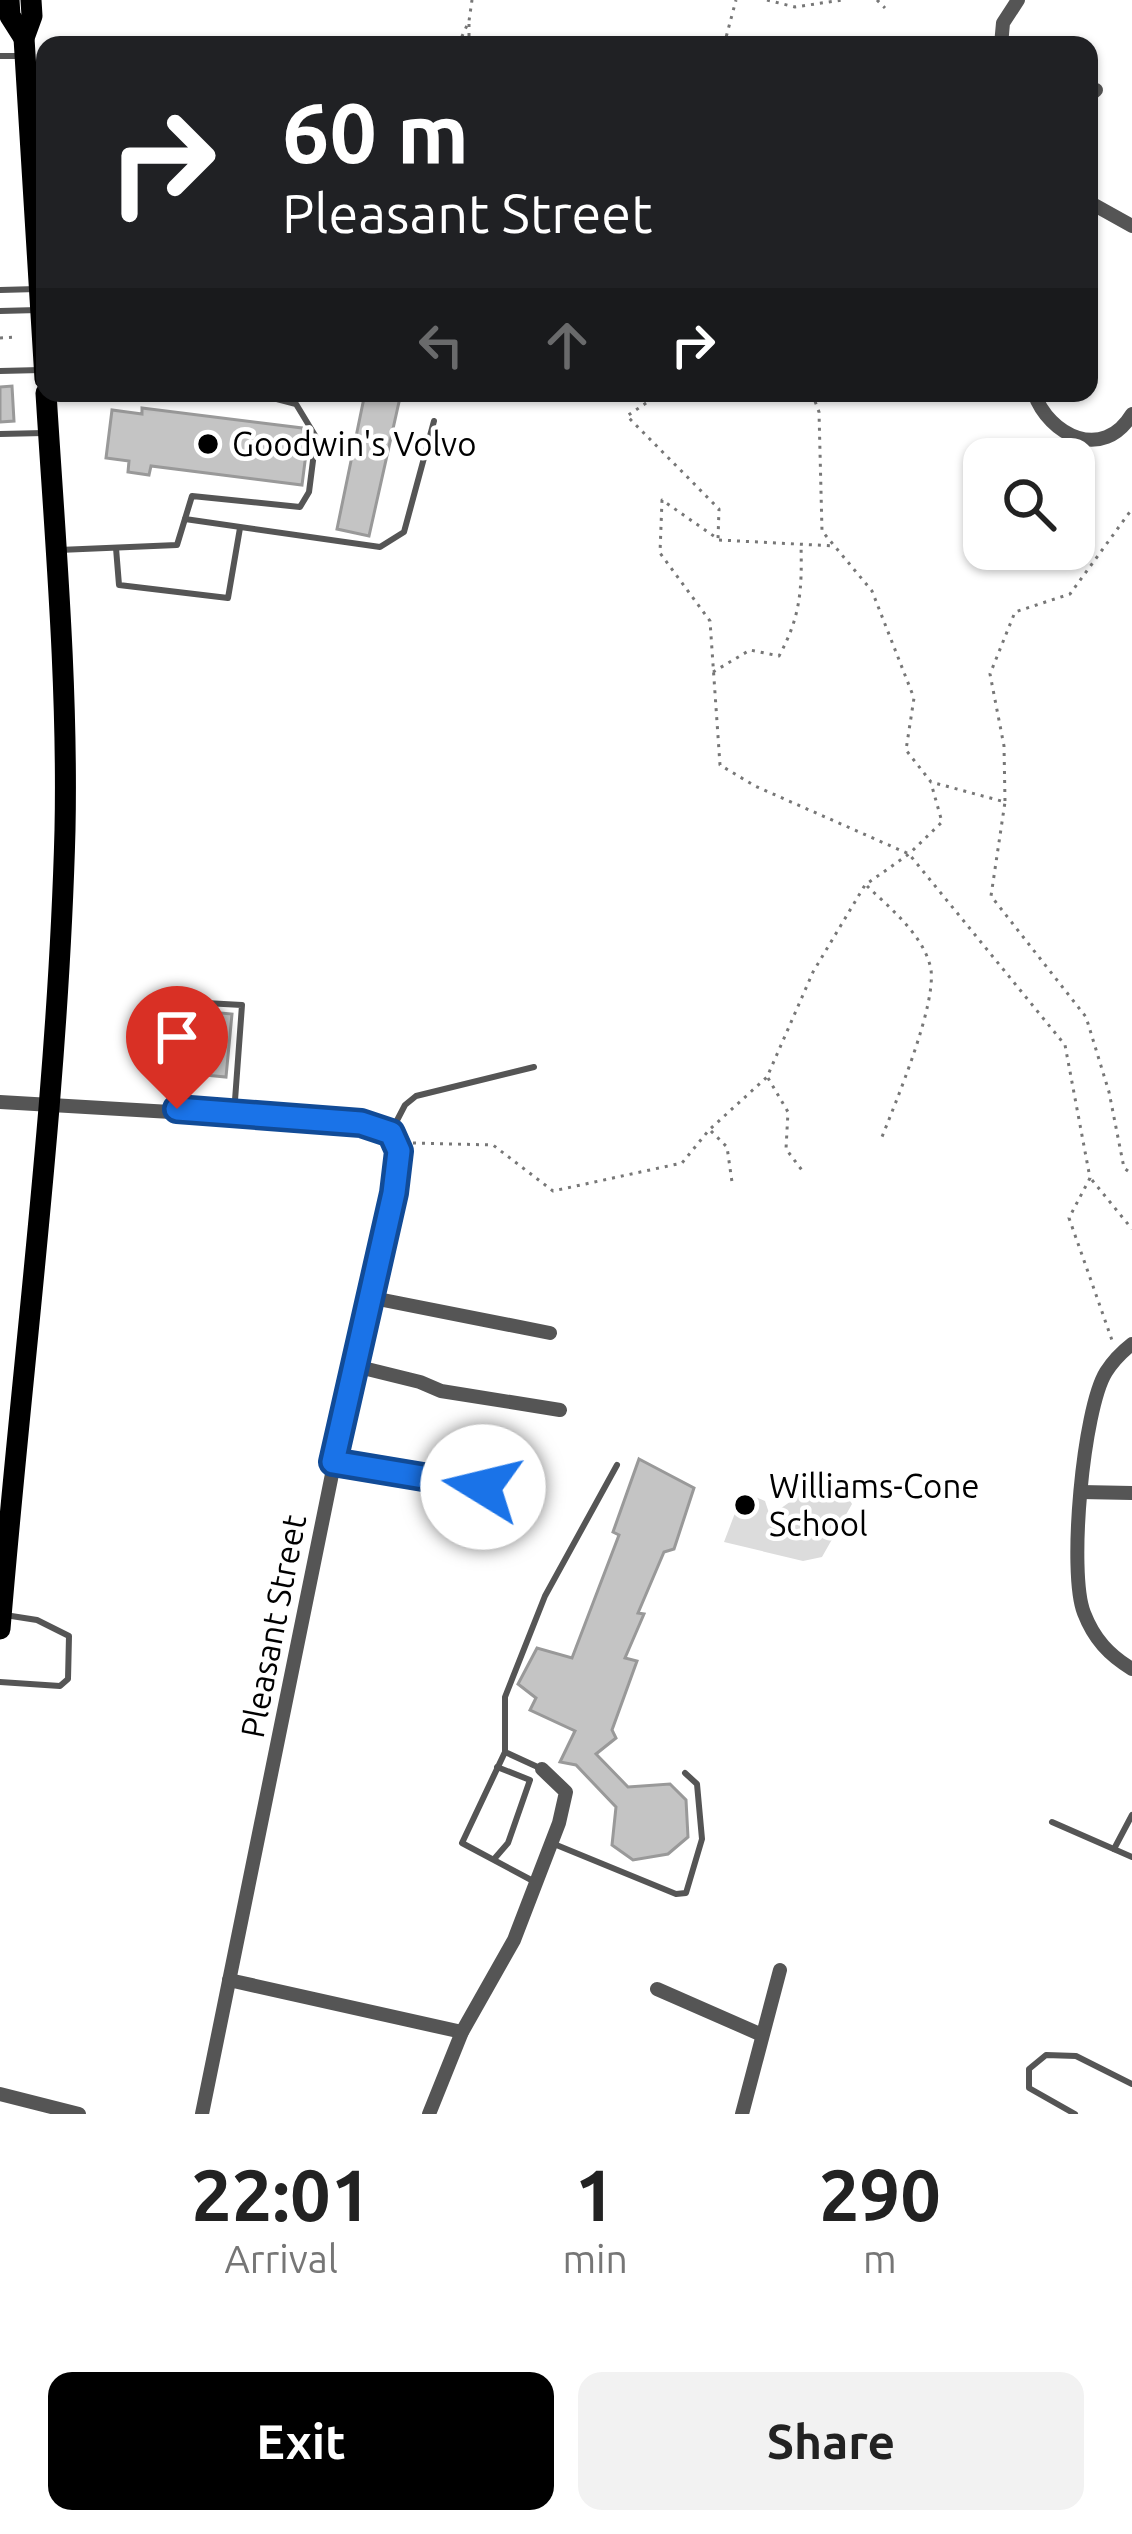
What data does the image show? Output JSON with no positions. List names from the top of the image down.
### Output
{
  "streets": {
    "street": ["Pleasant Street"]
  },
  "places": ["Goodwin's Volvo", "Williams-Cone School"],
  "page": {
    "turn": ["60 m", "Pleasant Street"],
    "eta": [
      "22:01",
      "Arrival",
      "1",
      "min",
      "290",
      "m"
    ],
    "buttons": ["Exit", "Share"]
  }
}
